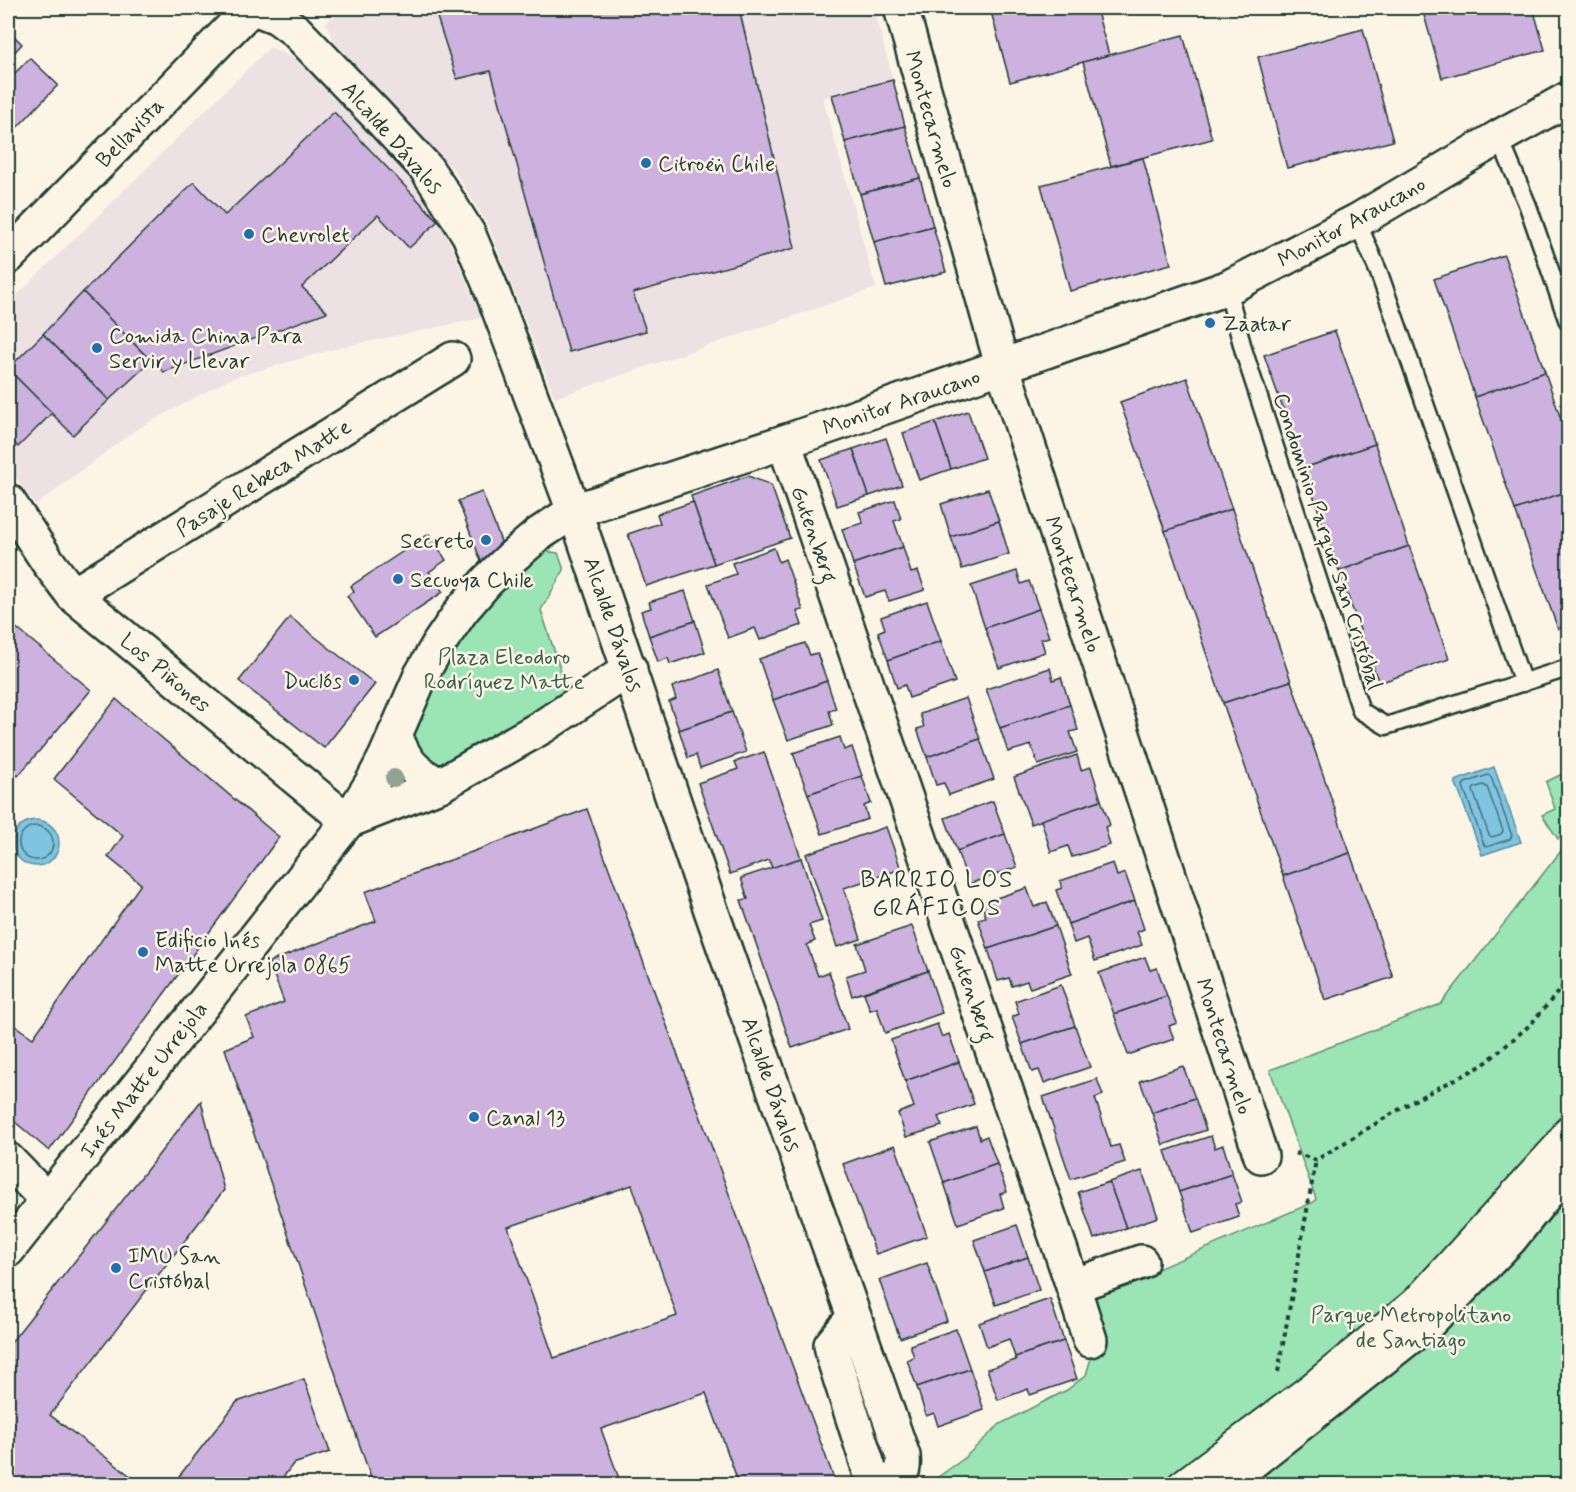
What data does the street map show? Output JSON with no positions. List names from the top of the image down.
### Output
{
  "streets": {
    "street": [
      "Montecarmelo",
      "Bellavista",
      "Alcalde Dávalos",
      "Monitor Araucano",
      "Pasaje Rebeca Matte",
      "Gutenberg",
      "Los Piñones",
      "Inés Matte Urrejola"
    ],
    "lane": ["Condominio Parque San Cristóbal"]
  },
  "crossings": [
    ["Montecarmelo", "Monitor Araucano"],
    ["Bellavista", "Alcalde Dávalos"],
    ["Alcalde Dávalos", "Monitor Araucano"],
    ["Monitor Araucano", "Gutenberg"],
    ["Monitor Araucano", "Condominio Parque San Cristóbal"],
    ["Monitor Araucano", "Los Piñones"],
    ["Monitor Araucano", "Inés Matte Urrejola"],
    ["Pasaje Rebeca Matte", "Los Piñones"],
    ["Los Piñones", "Inés Matte Urrejola"]
  ],
  "districts": ["BARRIO LOS GRÁFICOS"],
  "parks": ["Plaza Eleodoro Rodríguez Matte", "Parque Metropolitano de Santiago"],
  "places": [
    "Citroën Chile",
    "Chevrolet",
    "Zaatar",
    "Comida China Para Servir y Llevar",
    "Secreto",
    "Secuoya Chile",
    "Duclós",
    "Edificio Inés Matte Urrejola 0865",
    "Canal 13",
    "IMU San Cristóbal"
  ]
}
